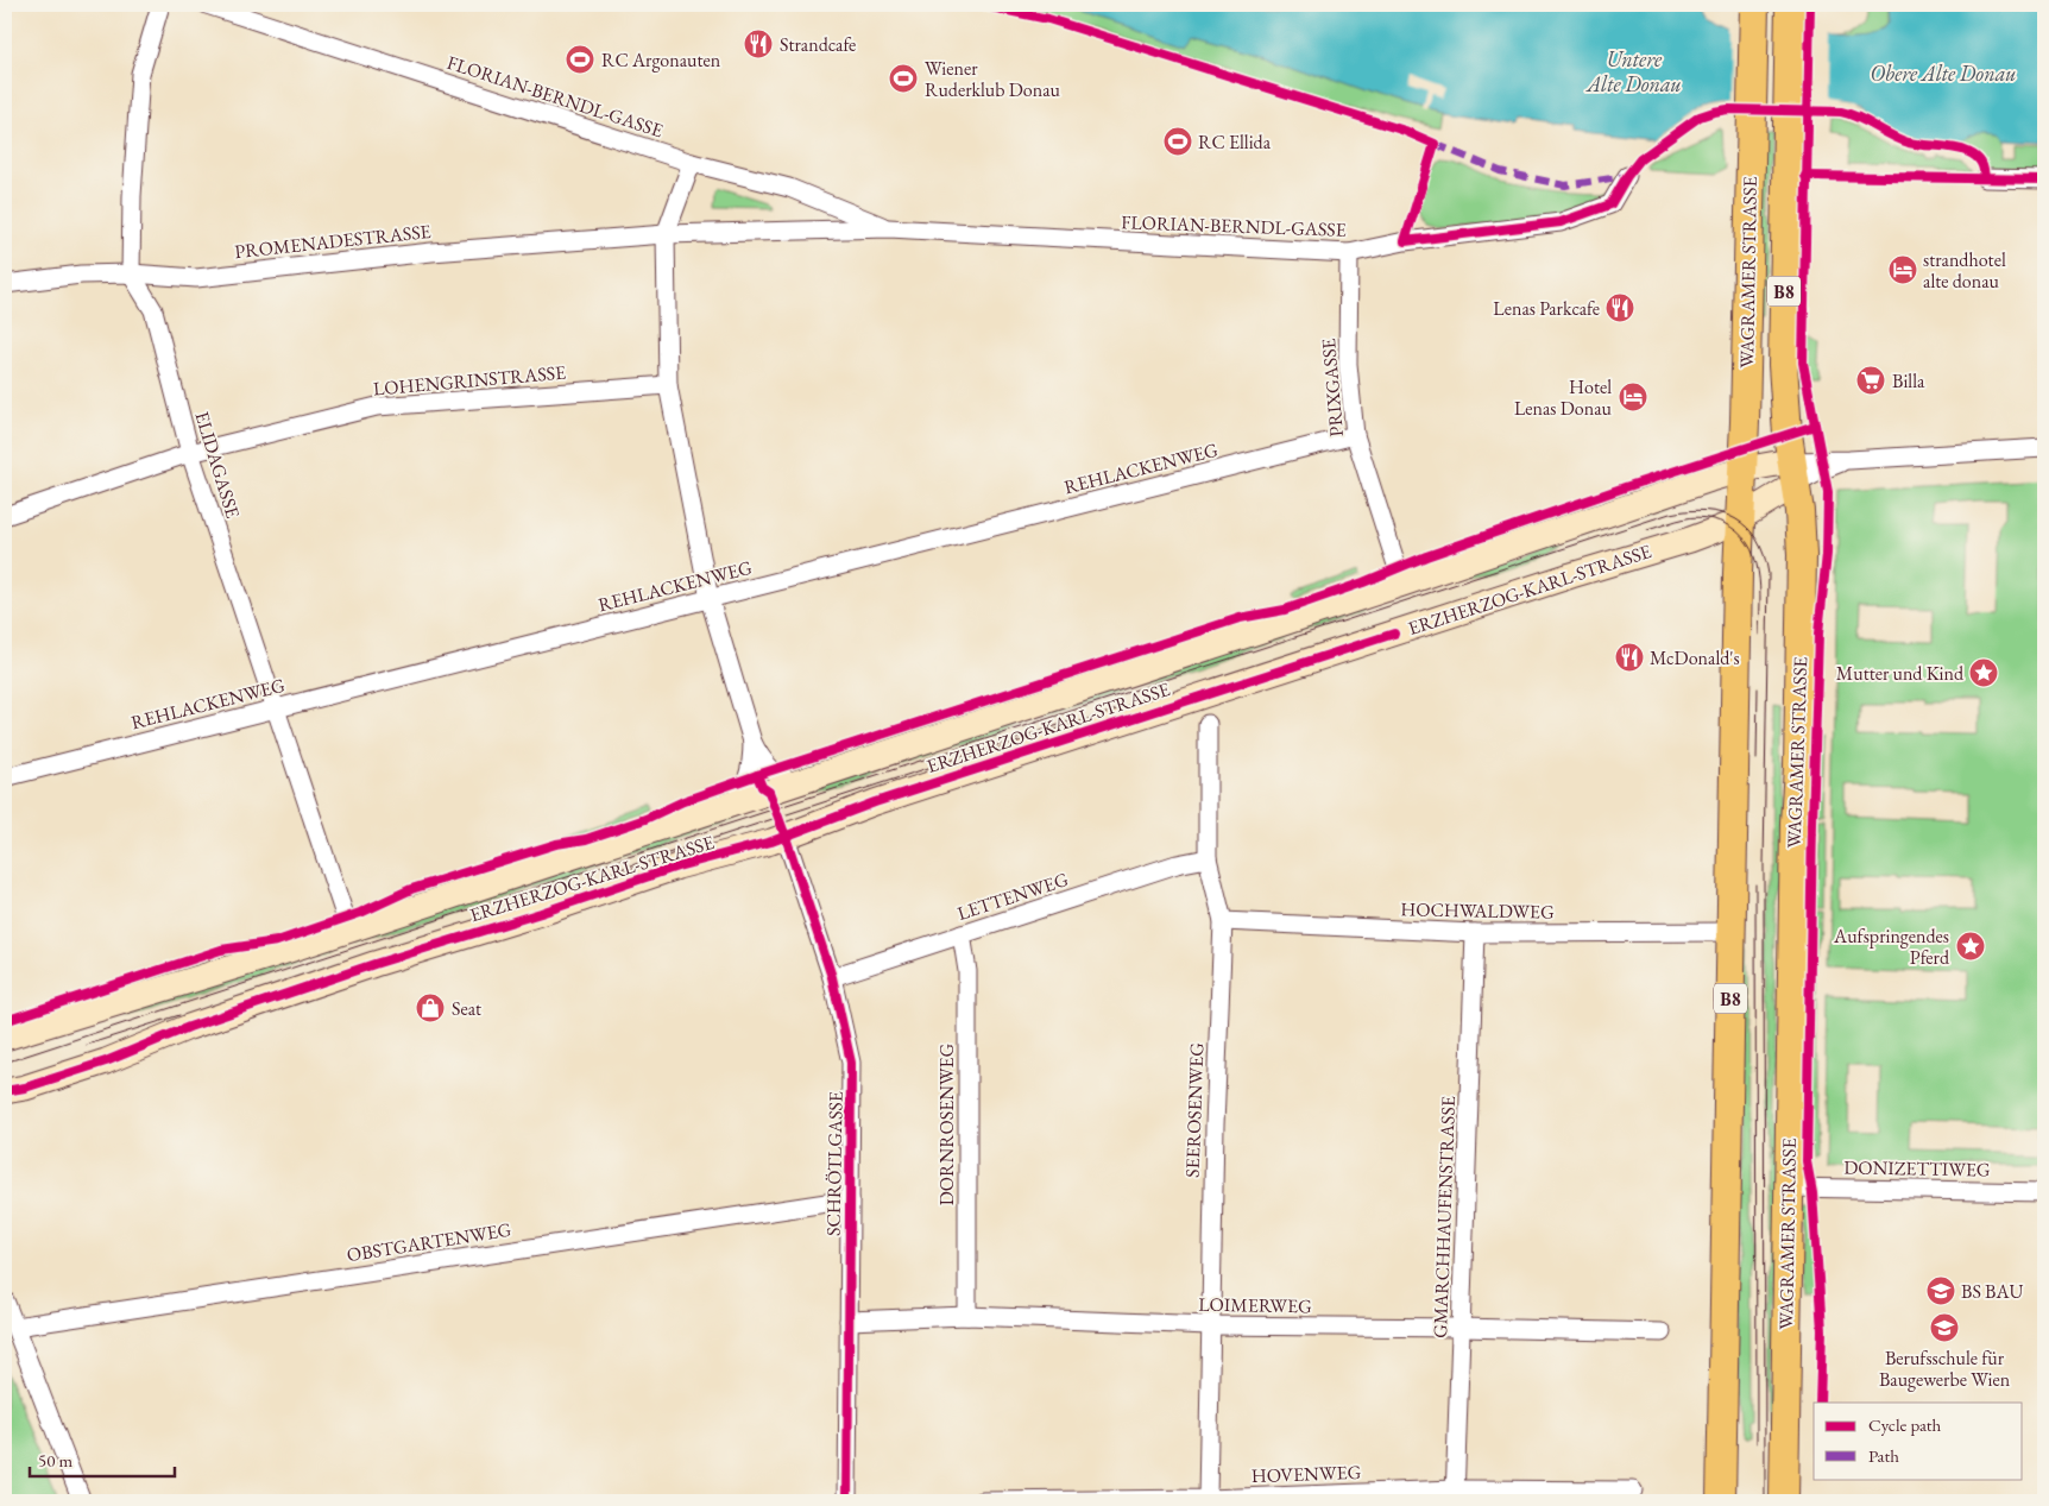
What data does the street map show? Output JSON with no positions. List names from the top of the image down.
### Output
{
  "streets": {
    "main road": ["WAGRAMER STRASSE", "B8", "ERZHERZOG-KARL-STRASSE"],
    "street": [
      "FLORIAN-BERNDL-GASSE",
      "PROMENADESTRASSE",
      "LOHENGRINSTRASSE",
      "PRIXGASSE",
      "ELIDAGASSE",
      "REHLACKENWEG",
      "LETTENWEG",
      "HOCHWALDWEG",
      "SEEROSENWEG",
      "DORNROSENWEG",
      "SCHRÖTLGASSE",
      "DONIZETTIWEG",
      "GMARCHHAUFENSTRASSE",
      "OBSTGARTENWEG",
      "LOIMERWEG",
      "HOVENWEG"
    ]
  },
  "crossings": [
    ["FLORIAN-BERNDL-GASSE", "PROMENADESTRASSE"],
    ["FLORIAN-BERNDL-GASSE", "PRIXGASSE"],
    ["PROMENADESTRASSE", "ELIDAGASSE"],
    ["WAGRAMER STRASSE", "ERZHERZOG-KARL-STRASSE"],
    ["WAGRAMER STRASSE", "HOCHWALDWEG"],
    ["WAGRAMER STRASSE", "DONIZETTIWEG"],
    ["LOHENGRINSTRASSE", "ELIDAGASSE"],
    ["PRIXGASSE", "REHLACKENWEG"],
    ["PRIXGASSE", "ERZHERZOG-KARL-STRASSE"],
    ["ELIDAGASSE", "REHLACKENWEG"],
    ["ELIDAGASSE", "ERZHERZOG-KARL-STRASSE"],
    ["ERZHERZOG-KARL-STRASSE", "SCHRÖTLGASSE"],
    ["LETTENWEG", "SEEROSENWEG"],
    ["LETTENWEG", "DORNROSENWEG"],
    ["LETTENWEG", "SCHRÖTLGASSE"],
    ["HOCHWALDWEG", "SEEROSENWEG"],
    ["HOCHWALDWEG", "GMARCHHAUFENSTRASSE"],
    ["SEEROSENWEG", "LOIMERWEG"],
    ["SEEROSENWEG", "HOVENWEG"],
    ["DORNROSENWEG", "LOIMERWEG"],
    ["SCHRÖTLGASSE", "OBSTGARTENWEG"],
    ["SCHRÖTLGASSE", "LOIMERWEG"],
    ["GMARCHHAUFENSTRASSE", "LOIMERWEG"],
    ["GMARCHHAUFENSTRASSE", "HOVENWEG"]
  ],
  "water": ["Untere Alte Donau", "Obere Alte Donau"],
  "places": {
    "restaurant": ["Strandcafe", "Lenas Parkcafe", "McDonald's"],
    "sports": ["RC Argonauten", "Wiener Ruderklub Donau", "RC Ellida"],
    "hotel": ["strandhotel alte donau", "Hotel Lenas Donau"],
    "supermarket": ["Billa"],
    "place": ["Mutter und Kind", "Aufspringendes Pferd"],
    "shop": ["Seat"],
    "school or university": ["BS BAU", "Berufsschule für Baugewerbe Wien"]
  },
  "legend": ["Cycle path", "Path"],
  "scale_bar": "50 m"
}
